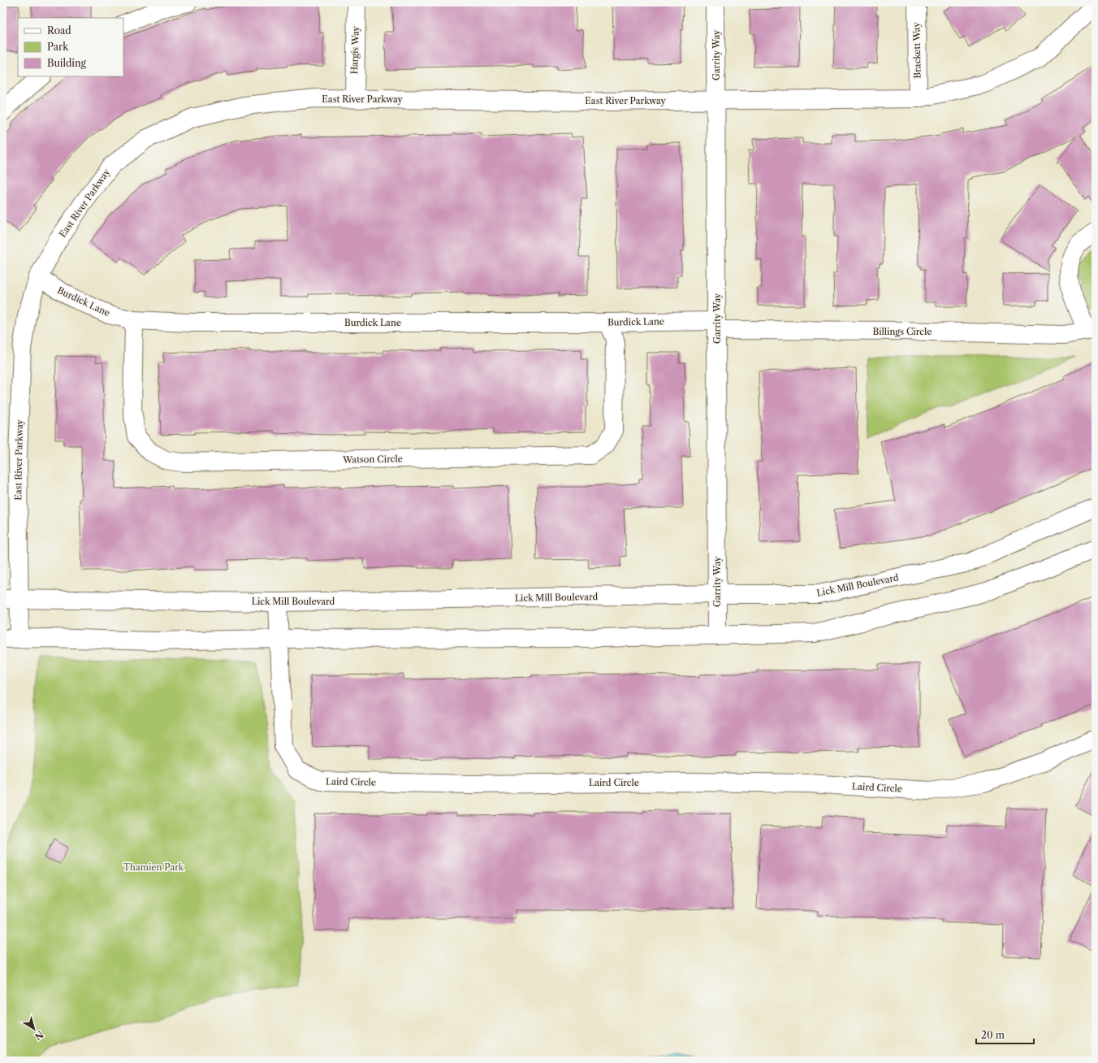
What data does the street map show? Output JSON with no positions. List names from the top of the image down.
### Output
{
  "streets": {
    "street": [
      "Hargis Way",
      "Brackett Way",
      "Garrity Way",
      "East River Parkway",
      "Burdick Lane",
      "Billings Circle",
      "Watson Circle",
      "Lick Mill Boulevard",
      "Laird Circle"
    ]
  },
  "crossings": [
    ["Hargis Way", "East River Parkway"],
    ["Brackett Way", "East River Parkway"],
    ["Garrity Way", "East River Parkway"],
    ["Garrity Way", "Burdick Lane"],
    ["Garrity Way", "Billings Circle"],
    ["Garrity Way", "Lick Mill Boulevard"],
    ["East River Parkway", "Burdick Lane"],
    ["East River Parkway", "Lick Mill Boulevard"],
    ["Burdick Lane", "Billings Circle"],
    ["Burdick Lane", "Watson Circle"],
    ["Lick Mill Boulevard", "Laird Circle"]
  ],
  "parks": ["Thamien Park"],
  "legend": ["Road", "Park", "Building"],
  "scale_bar": "20 m",
  "north": "bottom right"
}
